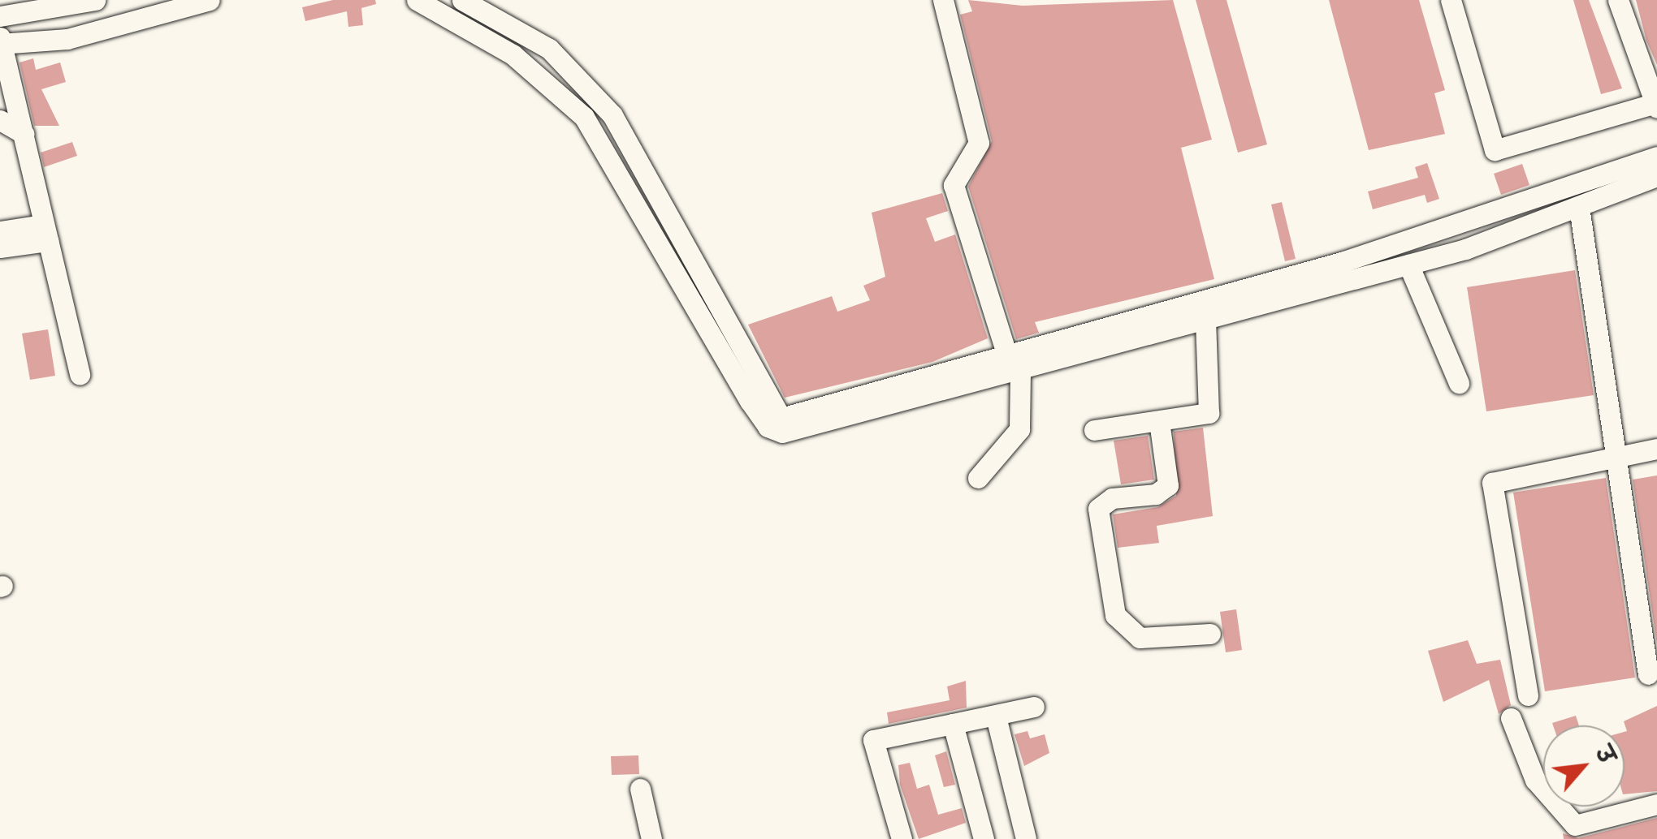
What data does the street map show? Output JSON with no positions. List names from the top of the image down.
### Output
{
  "north": "top right"
}
